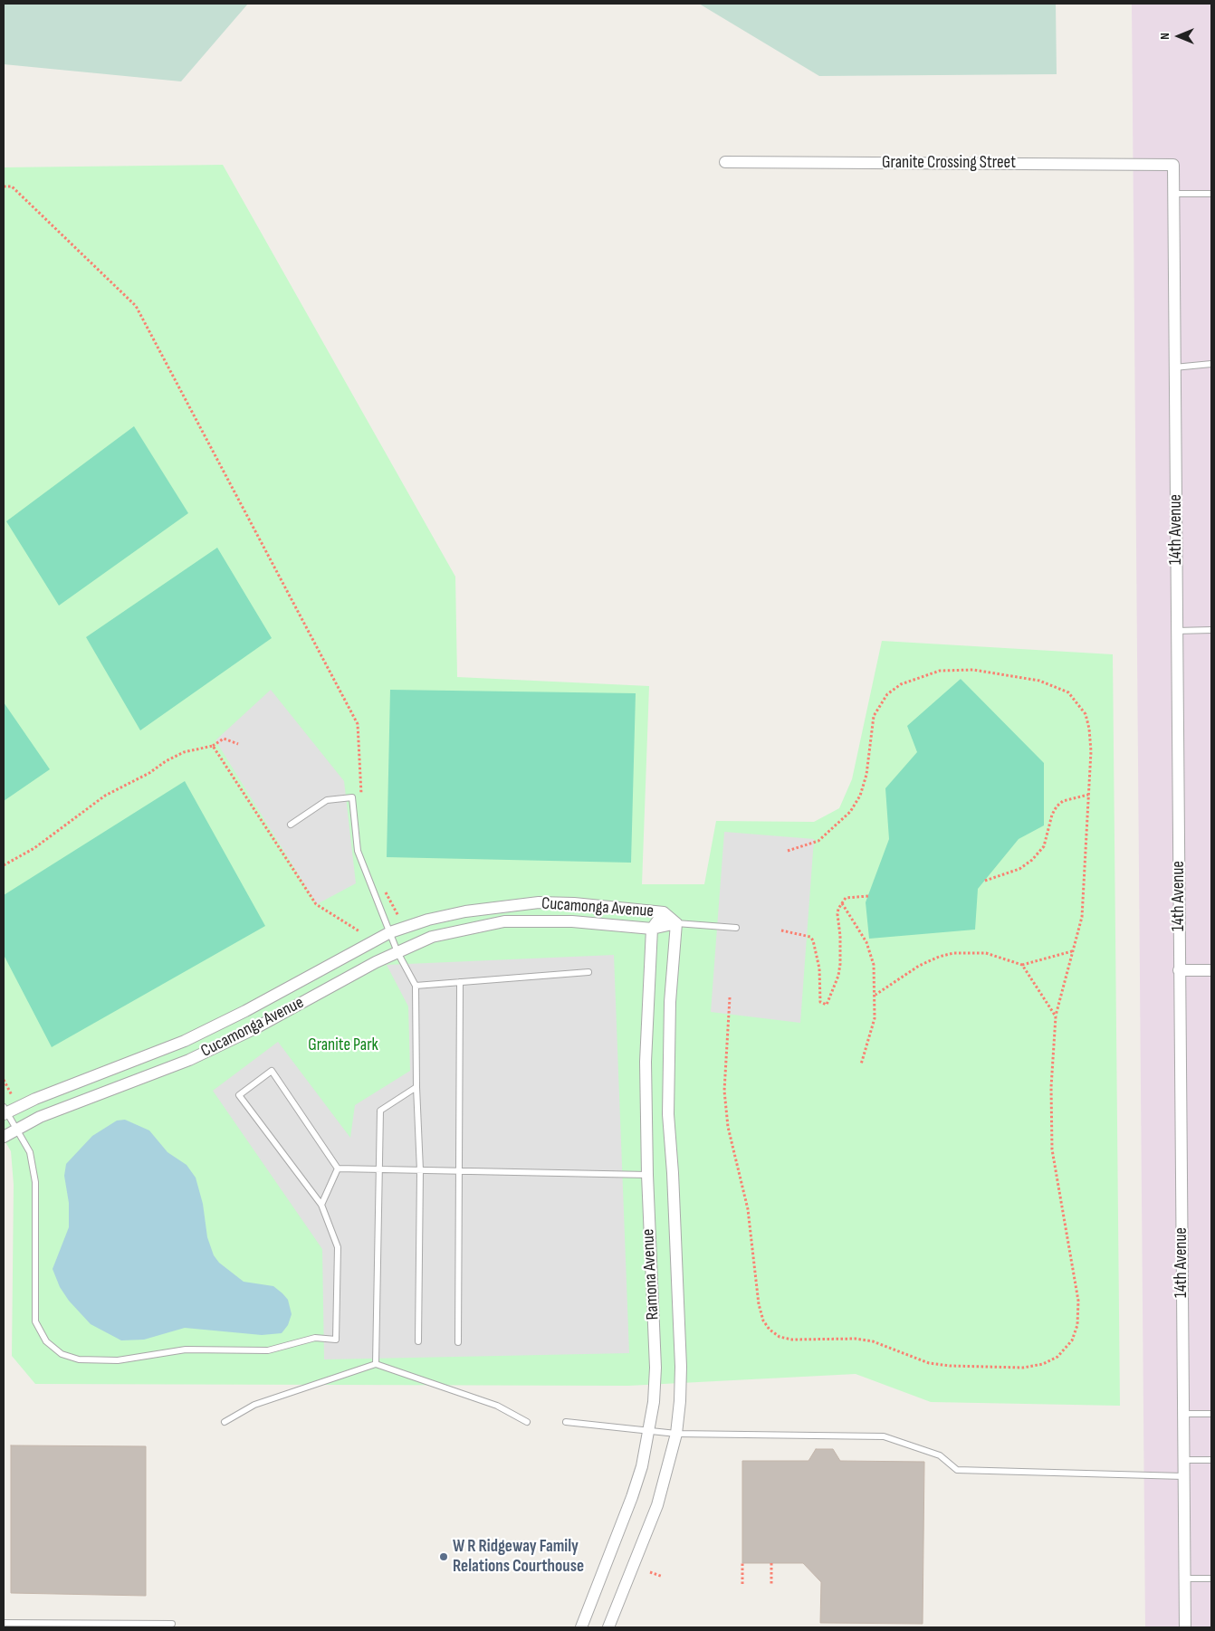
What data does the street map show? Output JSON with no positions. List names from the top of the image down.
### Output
{
  "streets": {
    "street": [
      "Granite Crossing Street",
      "14th Avenue",
      "Cucamonga Avenue",
      "Ramona Avenue"
    ]
  },
  "crossings": [
    ["Granite Crossing Street", "14th Avenue"],
    ["Cucamonga Avenue", "Ramona Avenue"]
  ],
  "parks": ["Granite Park"],
  "places": ["W R Ridgeway Family Relations Courthouse"],
  "north": "left"
}
